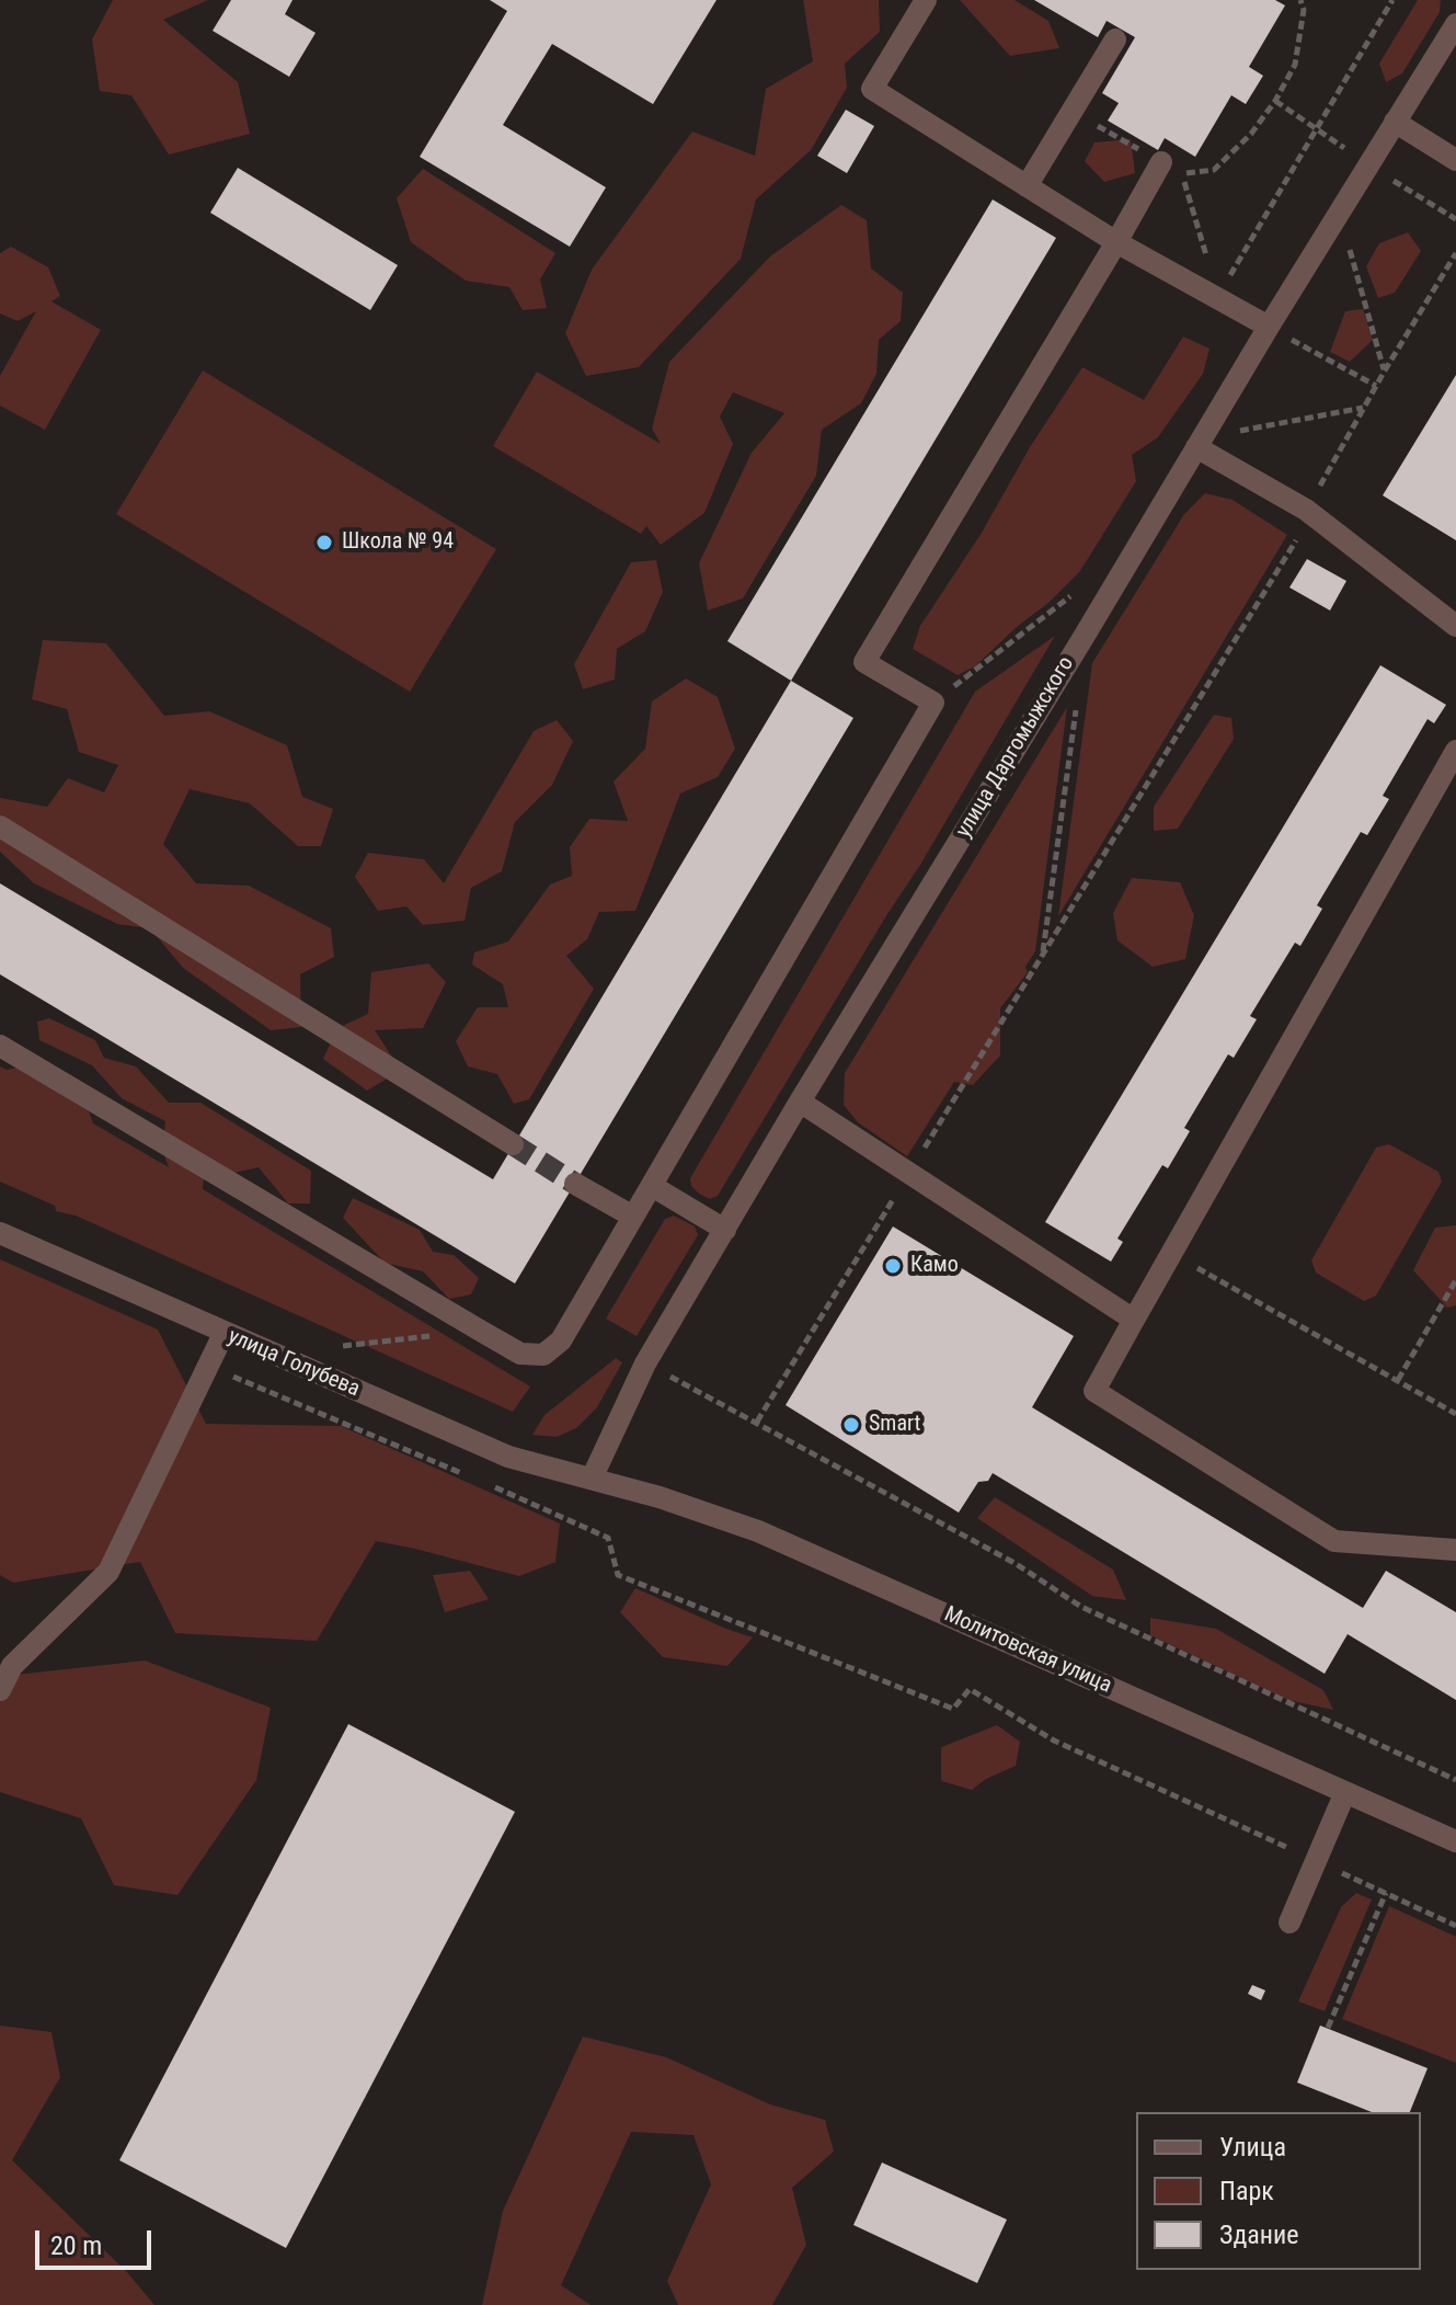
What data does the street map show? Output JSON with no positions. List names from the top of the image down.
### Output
{
  "streets": {
    "street": ["улица Даргомыжского", "улица Голубева", "Молитовская улица"]
  },
  "crossings": [
    ["улица Даргомыжского", "улица Голубева"],
    ["улица Даргомыжского", "Молитовская улица"],
    ["улица Голубева", "Молитовская улица"]
  ],
  "places": ["Школа № 94", "Камо", "Smart"],
  "legend": ["Улица", "Парк", "Здание"],
  "scale_bar": "20 m"
}
